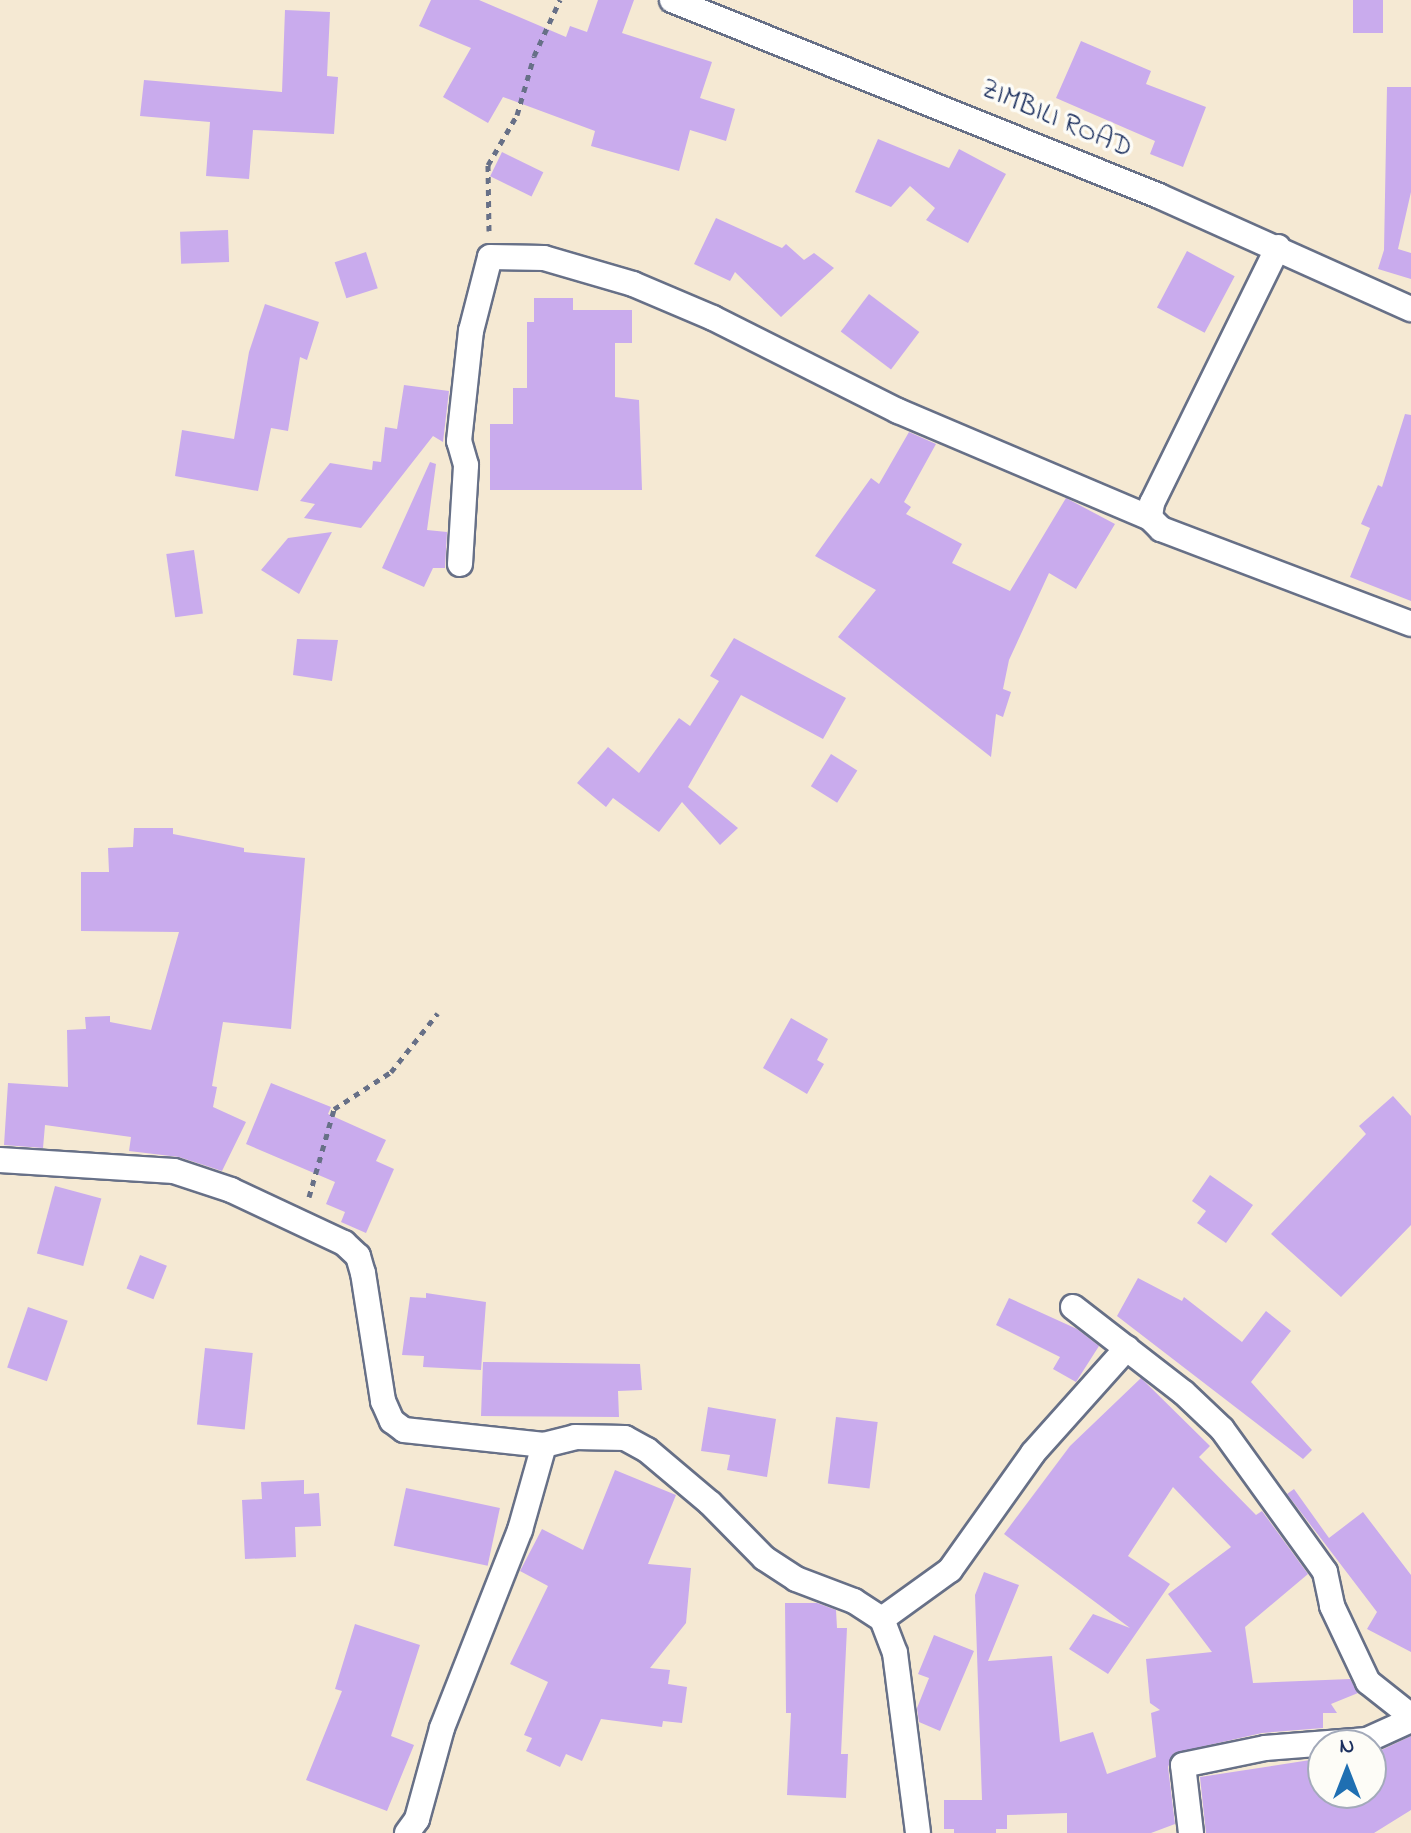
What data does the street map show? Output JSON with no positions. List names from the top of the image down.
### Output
{
  "streets": {
    "street": ["ZIMBILI ROAD"]
  },
  "north": "top"
}
